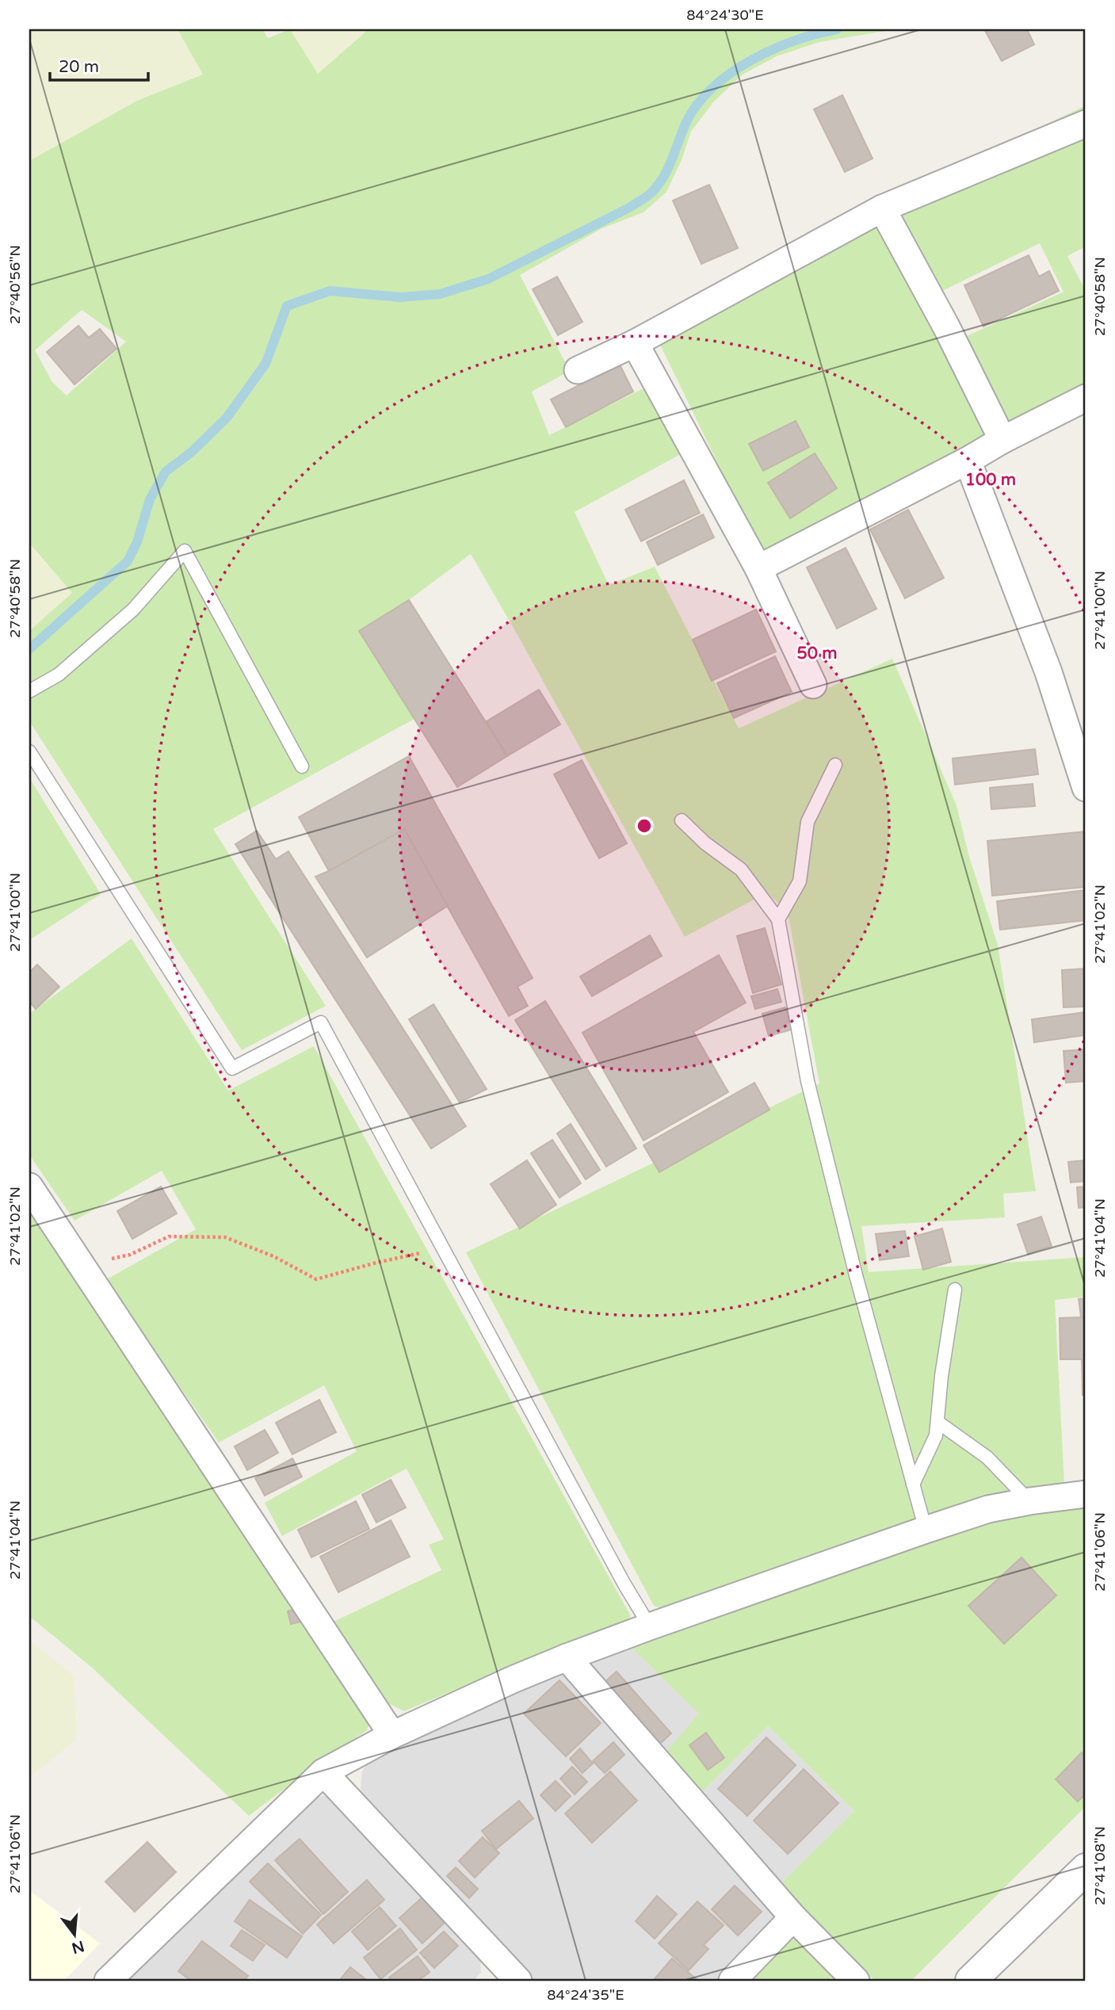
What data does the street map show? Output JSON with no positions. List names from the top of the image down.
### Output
{
  "scale_bar": "20 m",
  "north": "bottom",
  "coordinates": [
    "84°24'30\"E",
    "27°40'56\"N",
    "27°40'58\"N",
    "27°41'00\"N",
    "27°41'02\"N",
    "27°41'04\"N",
    "27°41'06\"N",
    "27°41'08\"N",
    "84°24'35\"E"
  ],
  "rings": ["100 m", "50 m"]
}
